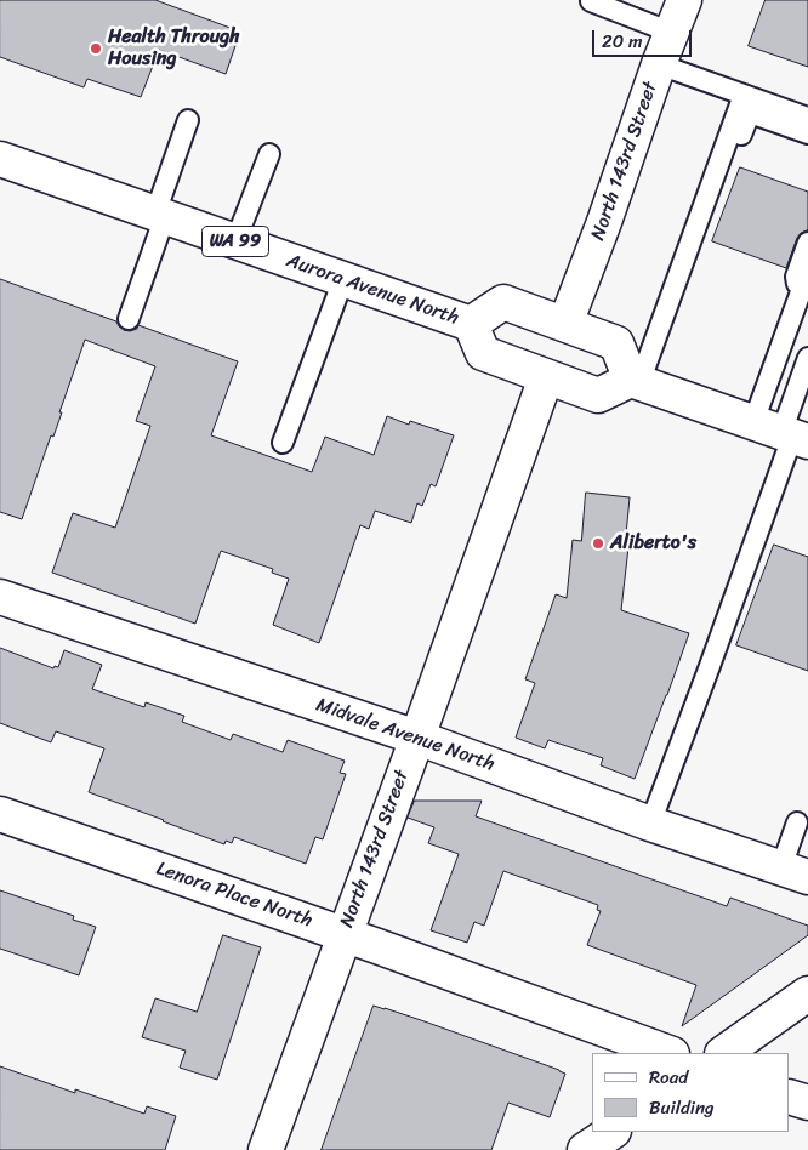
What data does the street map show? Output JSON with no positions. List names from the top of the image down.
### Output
{
  "streets": {
    "main road": [
      "North 143rd Street",
      "WA 99",
      "Aurora Avenue North",
      "Midvale Avenue North",
      "Lenora Place North"
    ]
  },
  "crossings": [
    ["North 143rd Street", "Aurora Avenue North"],
    ["North 143rd Street", "Midvale Avenue North"],
    ["North 143rd Street", "Lenora Place North"]
  ],
  "places": ["Health Through Housing", "Aliberto's"],
  "legend": ["Road", "Building"],
  "scale_bar": "20 m"
}
